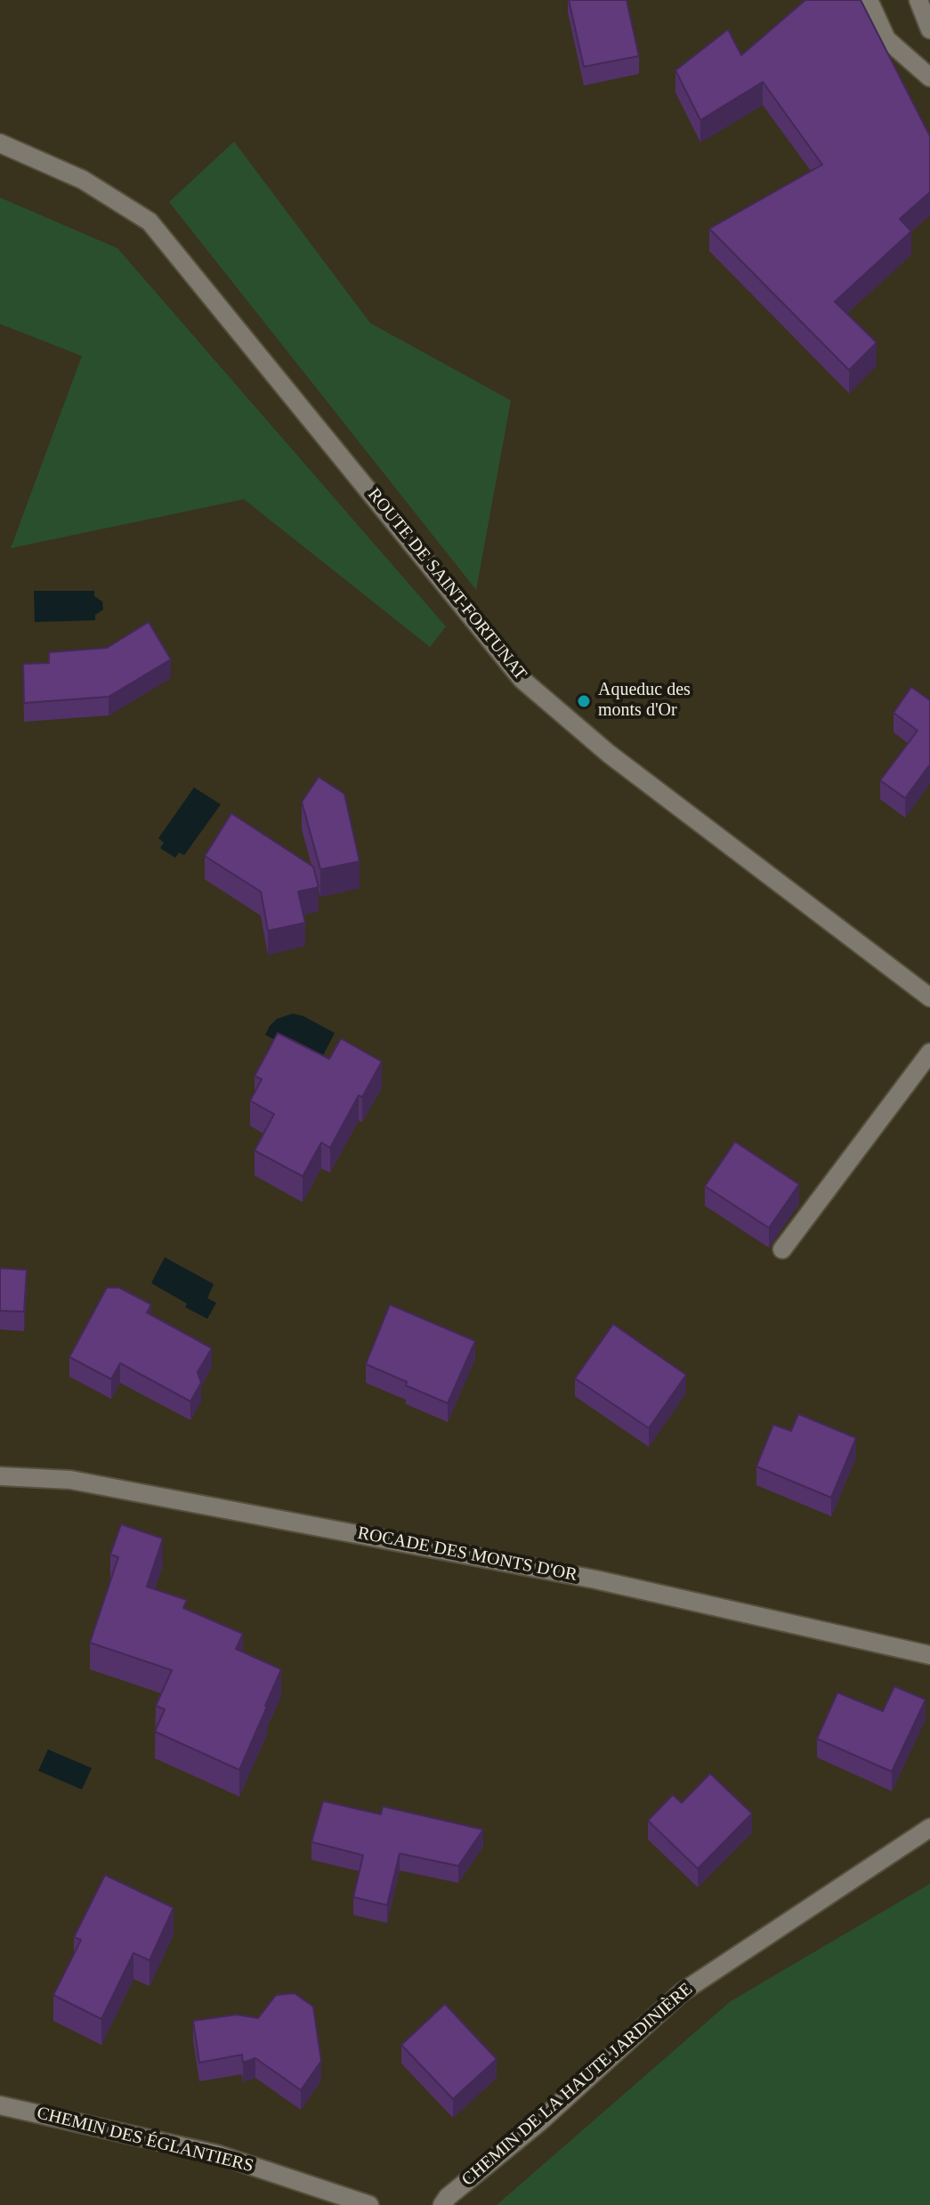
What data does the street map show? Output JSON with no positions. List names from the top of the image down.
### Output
{
  "streets": {
    "street": [
      "ROUTE DE SAINT-FORTUNAT",
      "ROCADE DES MONTS D'OR",
      "CHEMIN DE LA HAUTE JARDINIÈRE",
      "CHEMIN DES ÉGLANTIERS"
    ]
  },
  "places": ["Aqueduc des monts d'Or"]
}
